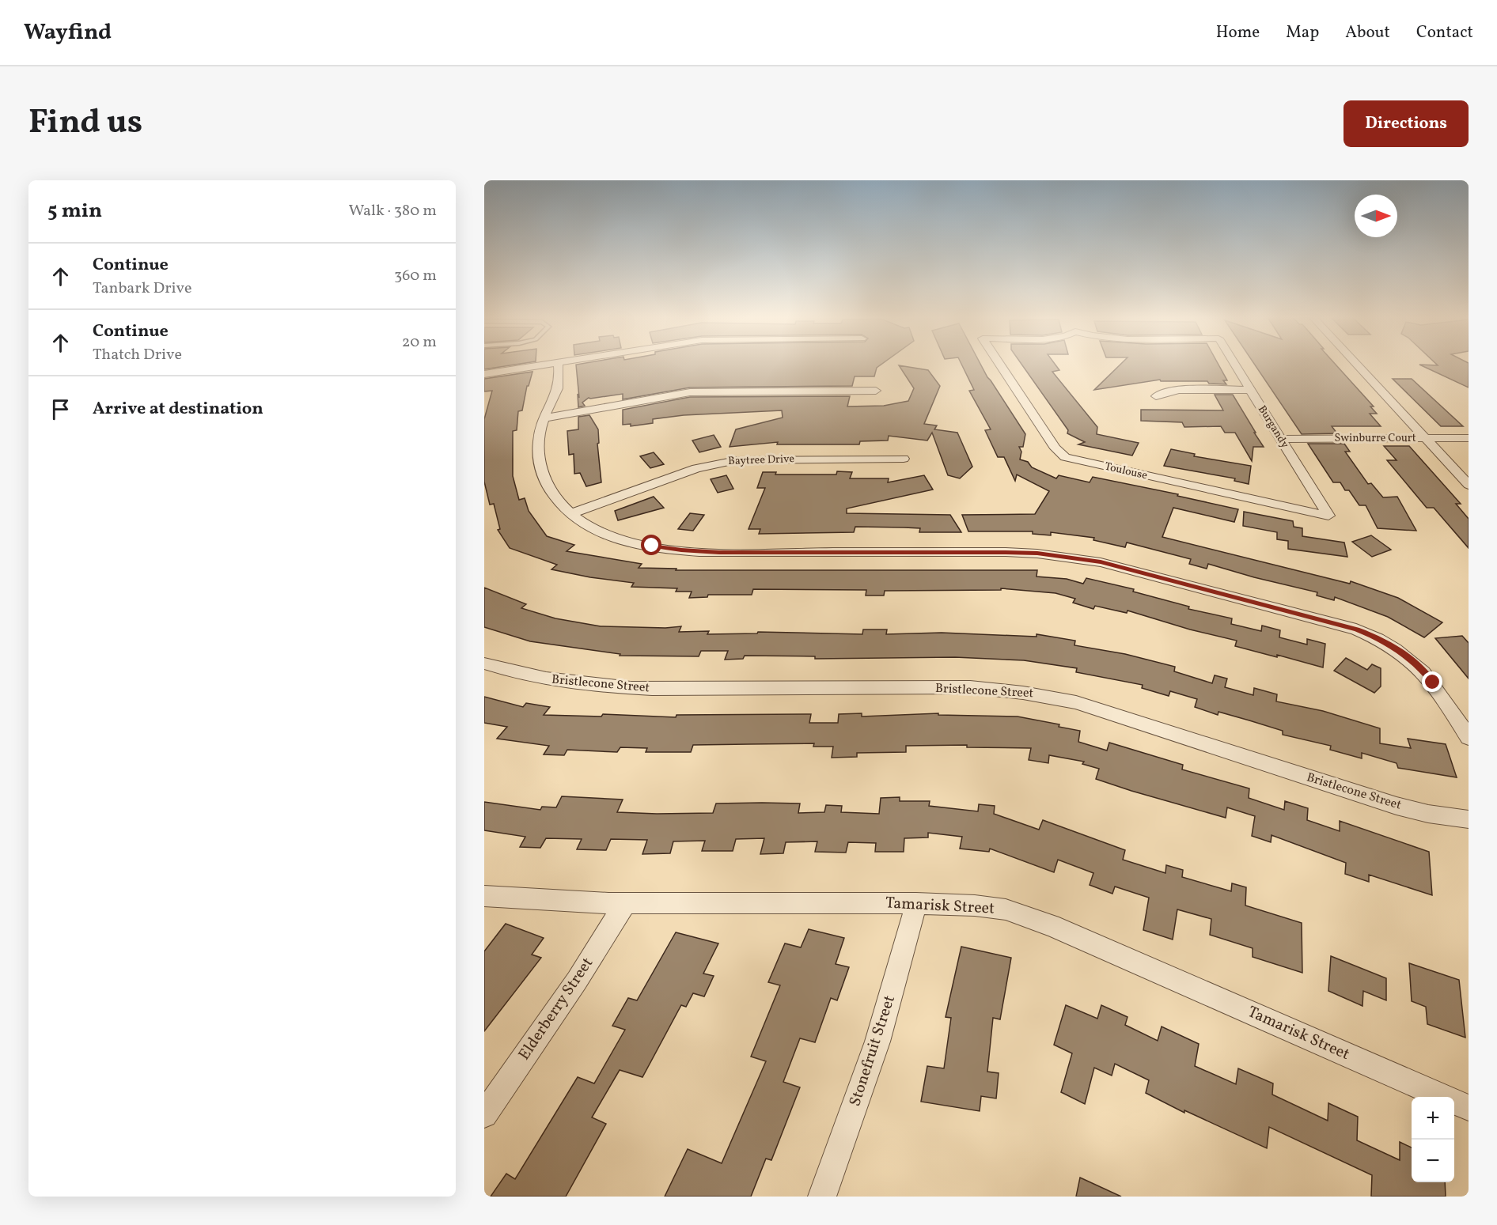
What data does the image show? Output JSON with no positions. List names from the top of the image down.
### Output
{
  "streets": {
    "street": [
      "Burgandy",
      "Swinburre Court",
      "Baytree Drive",
      "Toulouse",
      "Bristlecone Street",
      "Tamarisk Street",
      "Elderberry Street",
      "Stonefruit Street"
    ]
  },
  "crossings": [
    ["Burgandy", "Swinburre Court"],
    ["Burgandy", "Toulouse"],
    ["Tamarisk Street", "Elderberry Street"],
    ["Tamarisk Street", "Stonefruit Street"]
  ],
  "north": "right",
  "page": {
    "header": "Wayfind",
    "nav": [
      "Home",
      "Map",
      "About",
      "Contact"
    ],
    "title": "Find us",
    "buttons": "Directions",
    "heading": ["5 min", "Walk · 380 m"],
    "list": [
      ["Continue", "Tanbark Drive", "360 m"],
      ["Continue", "Thatch Drive", "20 m"],
      "Arrive at destination"
    ],
    "map_buttons": ["+", "−"]
  }
}
